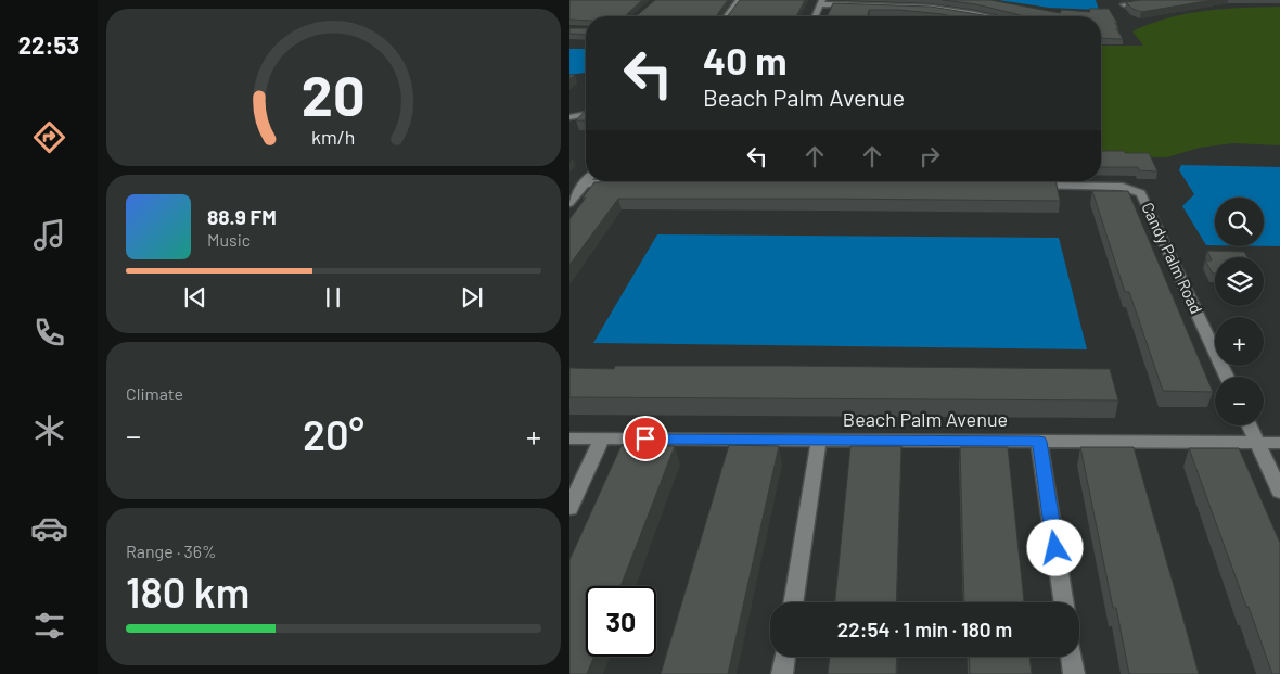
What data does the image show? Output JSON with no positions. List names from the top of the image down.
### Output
{
  "streets": {
    "street": ["Candy Palm Road", "Beach Palm Avenue"]
  },
  "page": {
    "tabs": "22:53",
    "turn": ["40 m", "Beach Palm Avenue"],
    "song": ["88.9 FM", "Music"],
    "map_buttons": ["+", "−"],
    "tile": [
      "Climate",
      ["Range · 36%", "180 km"]
    ],
    "heat": ["−", "20°", "+"],
    "limit": "30",
    "trip": "22:54 · 1 min · 180 m",
    "gauge": ["20", "km/h"]
  }
}
